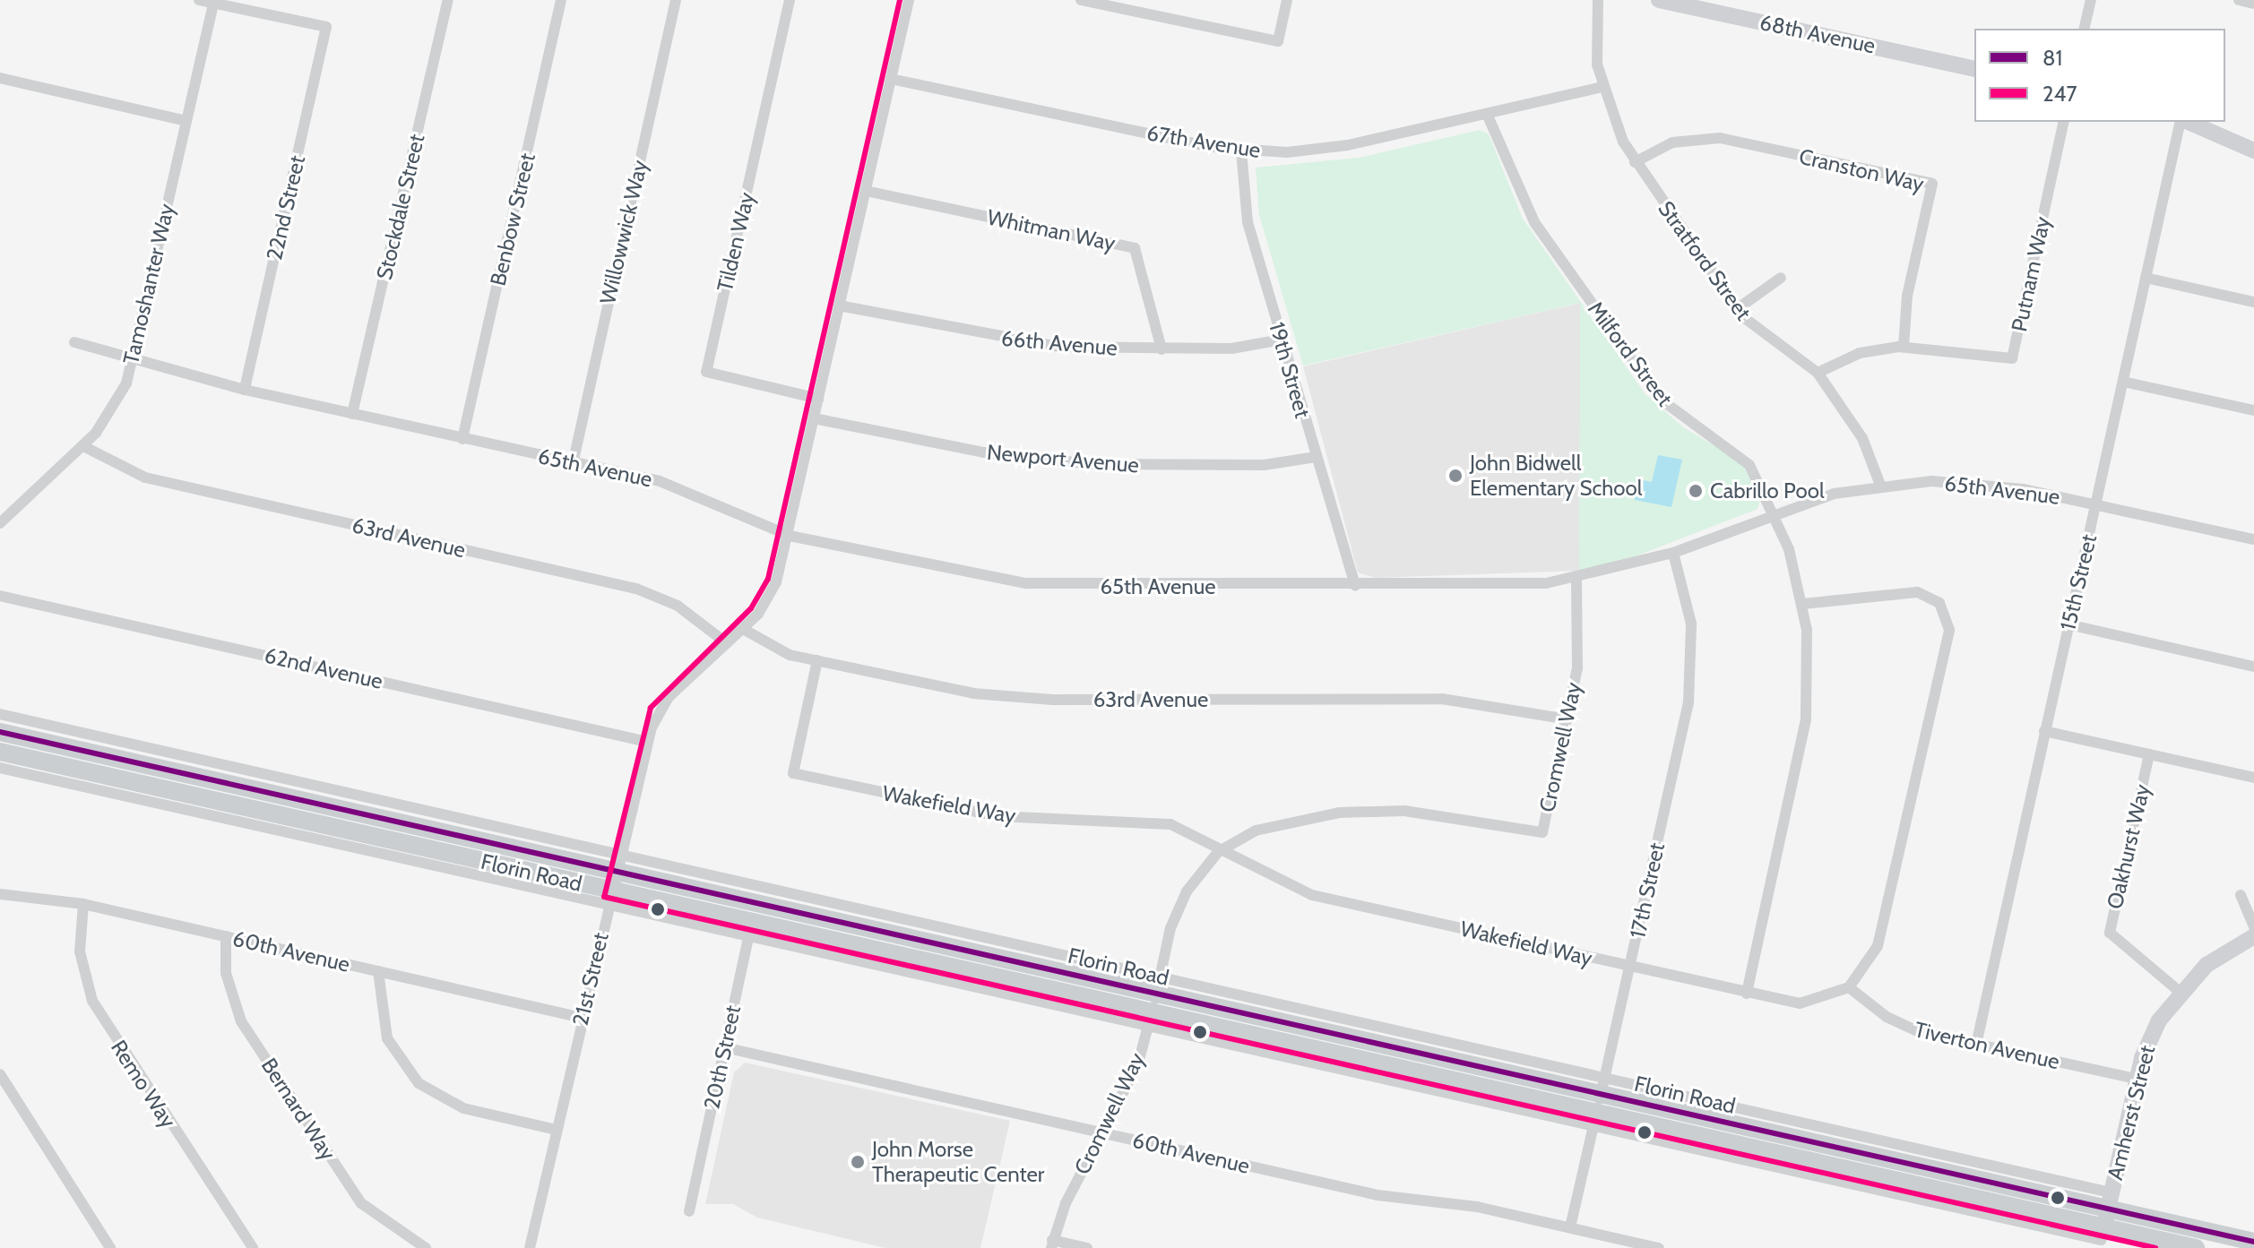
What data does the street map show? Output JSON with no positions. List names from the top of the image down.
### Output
{
  "streets": {
    "main road": ["Florin Road"],
    "street": [
      "68th Avenue",
      "67th Avenue",
      "Cranston Way",
      "Stockdale Street",
      "22nd Street",
      "Benbow Street",
      "Whitman Way",
      "Willowwick Way",
      "Tilden Way",
      "Stratford Street",
      "Putnam Way",
      "Tamoshanter Way",
      "66th Avenue",
      "Milford Street",
      "19th Street",
      "Newport Avenue",
      "65th Avenue",
      "63rd Avenue",
      "15th Street",
      "62nd Avenue",
      "Cromwell Way",
      "Wakefield Way",
      "Oakhurst Way",
      "17th Street",
      "60th Avenue",
      "21st Street",
      "Tiverton Avenue",
      "20th Street",
      "Remo Way",
      "Bernard Way",
      "Amherst Street"
    ]
  },
  "crossings": [
    ["67th Avenue", "Stratford Street"],
    ["67th Avenue", "Milford Street"],
    ["67th Avenue", "19th Street"],
    ["67th Avenue", "21st Street"],
    ["Cranston Way", "Stratford Street"],
    ["Cranston Way", "Putnam Way"],
    ["Stockdale Street", "65th Avenue"],
    ["22nd Street", "Tamoshanter Way"],
    ["22nd Street", "65th Avenue"],
    ["Benbow Street", "65th Avenue"],
    ["Whitman Way", "66th Avenue"],
    ["Whitman Way", "21st Street"],
    ["Willowwick Way", "65th Avenue"],
    ["Tilden Way", "21st Street"],
    ["Stratford Street", "Putnam Way"],
    ["Stratford Street", "65th Avenue"],
    ["Tamoshanter Way", "65th Avenue"],
    ["Tamoshanter Way", "63rd Avenue"],
    ["66th Avenue", "19th Street"],
    ["66th Avenue", "21st Street"],
    ["Milford Street", "65th Avenue"],
    ["Milford Street", "Wakefield Way"],
    ["19th Street", "Newport Avenue"],
    ["19th Street", "65th Avenue"],
    ["Newport Avenue", "21st Street"],
    ["65th Avenue", "15th Street"],
    ["65th Avenue", "Cromwell Way"],
    ["65th Avenue", "17th Street"],
    ["65th Avenue", "21st Street"],
    ["63rd Avenue", "Cromwell Way"],
    ["63rd Avenue", "Wakefield Way"],
    ["63rd Avenue", "21st Street"],
    ["15th Street", "Tiverton Avenue"],
    ["62nd Avenue", "21st Street"],
    ["Cromwell Way", "Wakefield Way"],
    ["Cromwell Way", "Florin Road"],
    ["Cromwell Way", "60th Avenue"],
    ["Wakefield Way", "17th Street"],
    ["Wakefield Way", "Tiverton Avenue"],
    ["Oakhurst Way", "Amherst Street"],
    ["Florin Road", "17th Street"],
    ["Florin Road", "21st Street"],
    ["Florin Road", "20th Street"],
    ["Florin Road", "Amherst Street"],
    ["17th Street", "60th Avenue"],
    ["60th Avenue", "21st Street"],
    ["60th Avenue", "20th Street"],
    ["60th Avenue", "Remo Way"],
    ["60th Avenue", "Bernard Way"],
    ["Tiverton Avenue", "Amherst Street"]
  ],
  "places": ["John Bidwell Elementary School", "Cabrillo Pool", "John Morse Therapeutic Center"],
  "lines": ["transit line 247", "transit line 81"],
  "legend": ["81", "247"]
}
